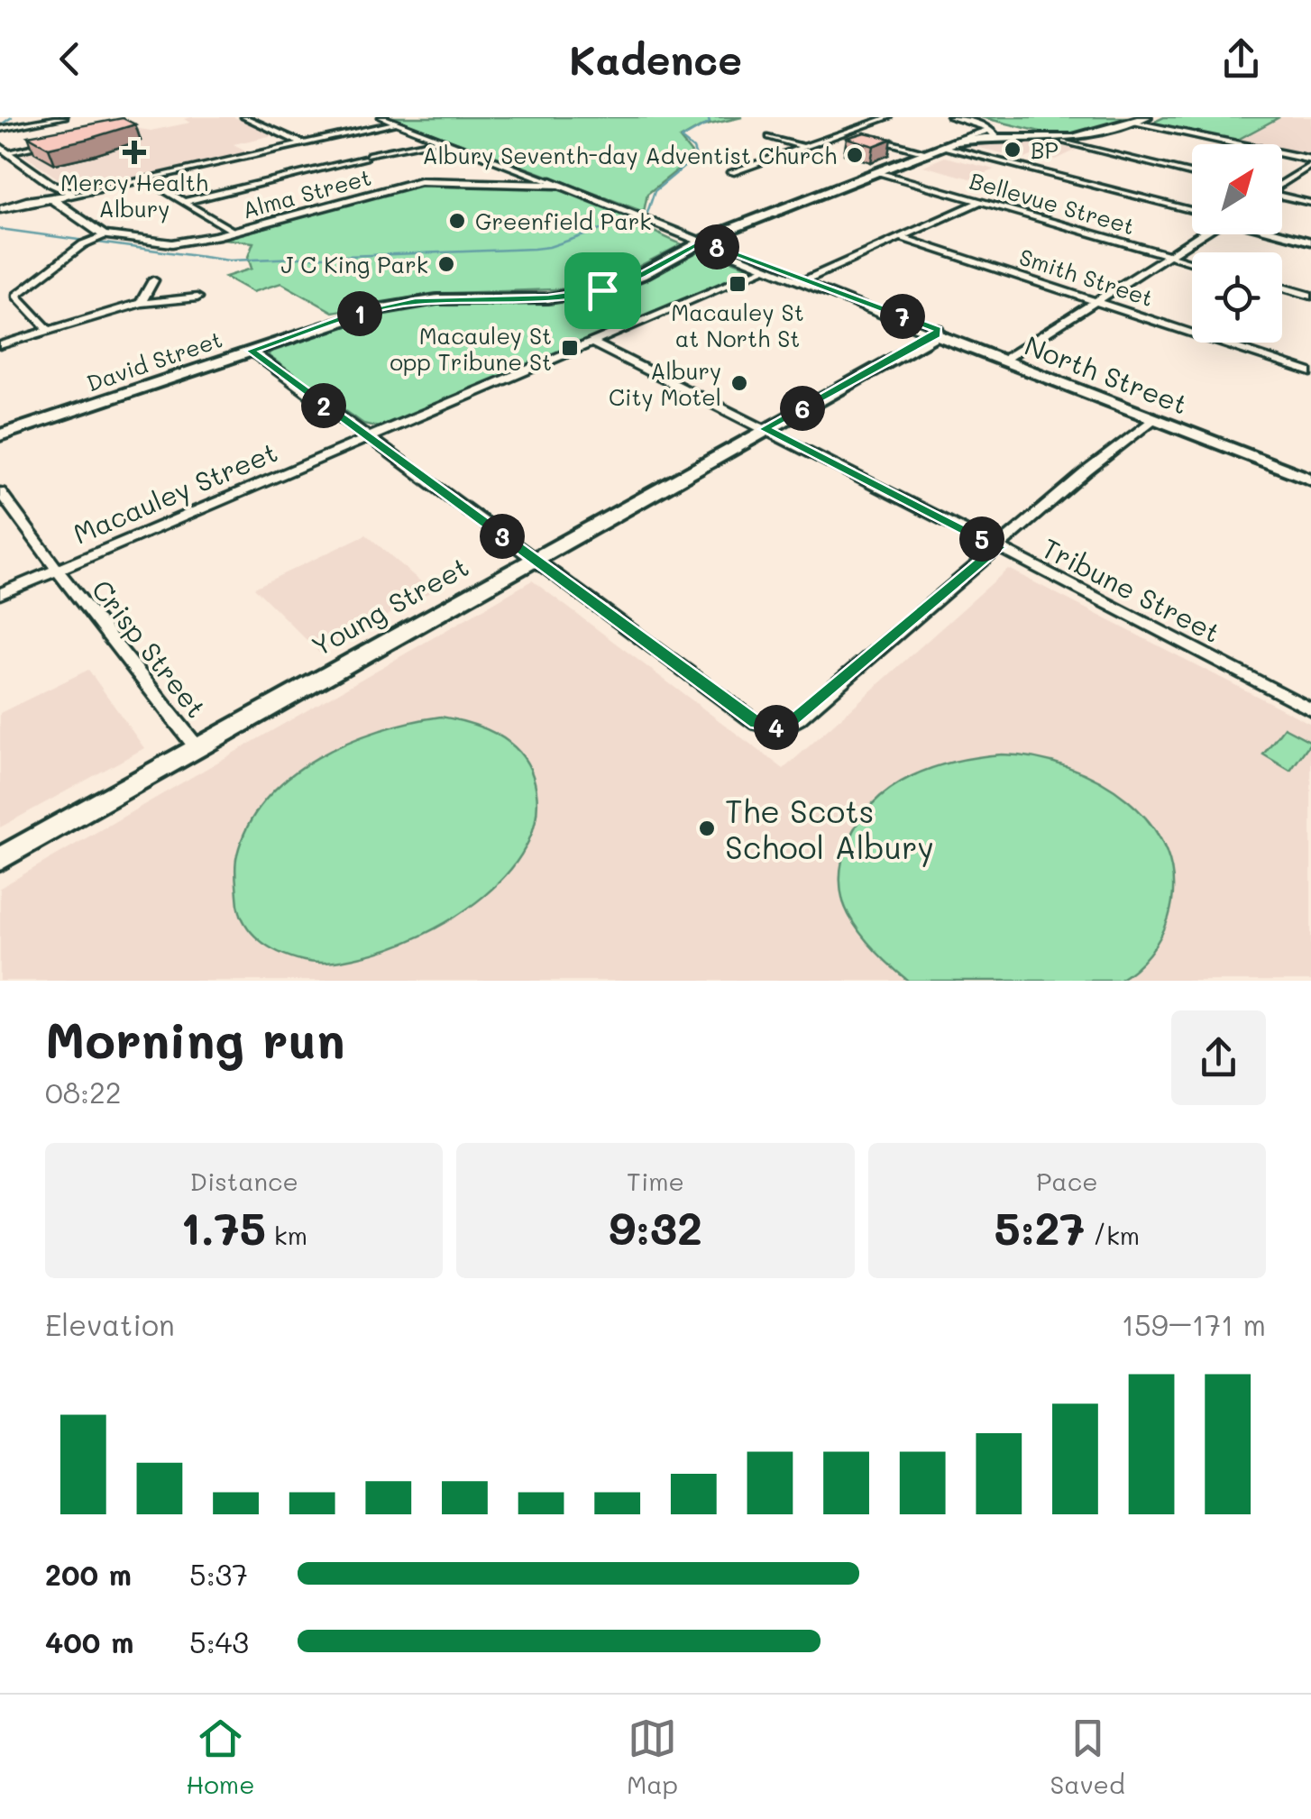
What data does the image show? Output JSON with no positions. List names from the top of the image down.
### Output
{
  "streets": {
    "main road": ["David Street", "North Street", "Young Street"],
    "street": [
      "Alma Street",
      "Bellevue Street",
      "Smith Street",
      "Macauley Street",
      "Tribune Street",
      "Crisp Street"
    ]
  },
  "crossings": [
    ["Alma Street", "North Street"],
    ["Bellevue Street", "David Street"],
    ["David Street", "North Street"],
    ["North Street", "Macauley Street"],
    ["North Street", "Young Street"],
    ["Macauley Street", "Tribune Street"],
    ["Macauley Street", "Crisp Street"],
    ["Tribune Street", "Young Street"],
    ["Young Street", "Crisp Street"]
  ],
  "places": {
    "other": [
      "BP",
      "Albury Seventh-day Adventist Church",
      "Greenfield Park",
      "J C King Park",
      "Albury City Motel",
      "The Scots School Albury"
    ],
    "health": ["Mercy Health Albury"],
    "transit": ["Macauley St at North St", "Macauley St opp Tribune St"]
  },
  "north": "top right",
  "page": {
    "header": "Kadence",
    "pins": [
      "8",
      "1",
      "7",
      "2",
      "6",
      "3",
      "5",
      "4"
    ],
    "heading": ["Morning run", "08:22"],
    "stats": [
      ["Distance", "1.75 km"],
      ["Time", "9:32"],
      ["Pace", "5:27 /km"]
    ],
    "chart": ["Elevation", "159–171 m"],
    "list": [
      {
        "name": "200 m",
        "note": "5:37"
      },
      {
        "name": "400 m",
        "note": "5:43"
      }
    ],
    "tabs": ["Home", "Map", "Saved"]
  }
}
